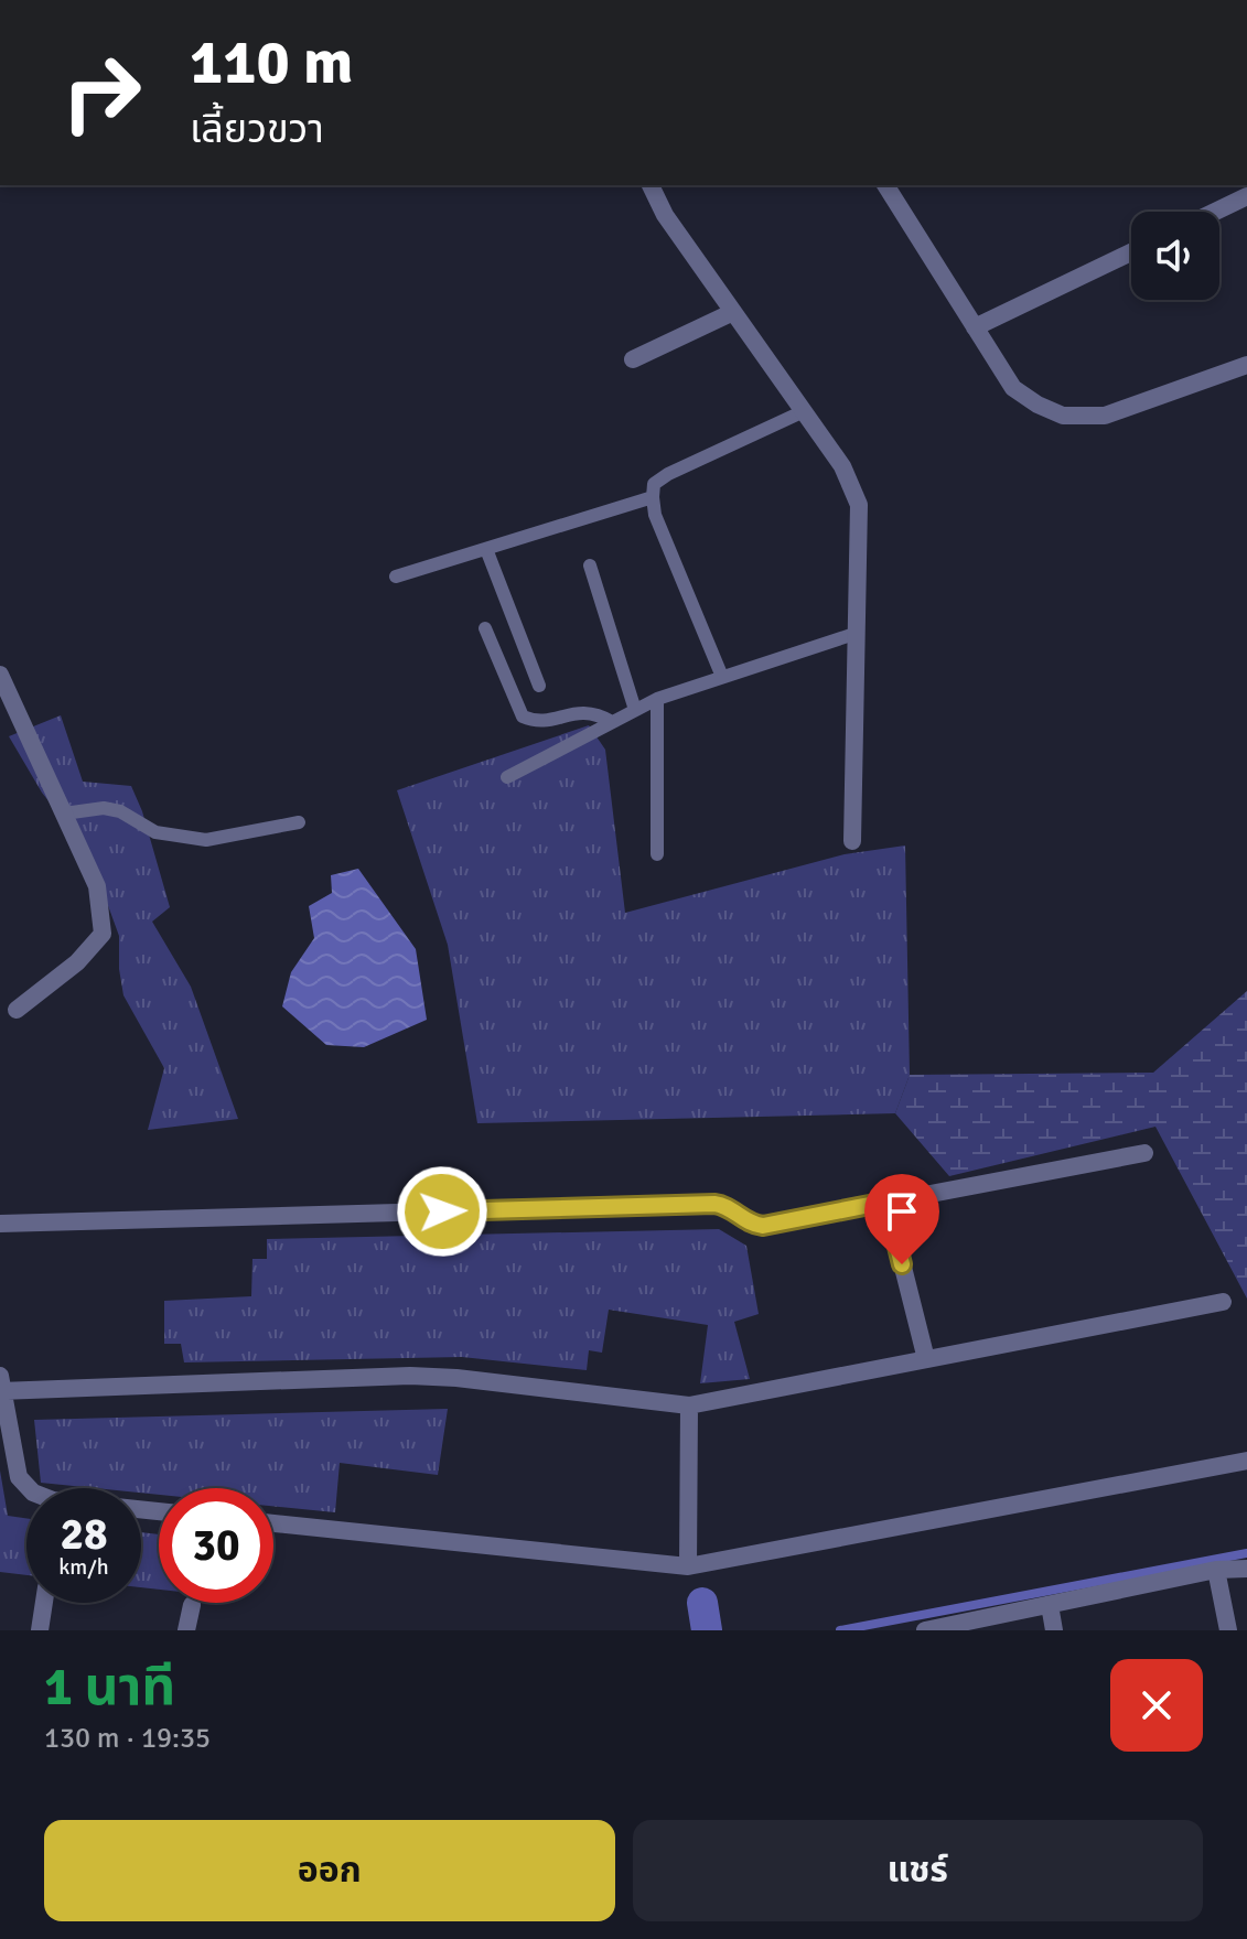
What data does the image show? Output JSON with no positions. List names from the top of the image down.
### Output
{
  "page": {
    "turn": ["110 m", "เลี้ยวขวา"],
    "speed": "28 km/h",
    "limit": "30",
    "heading": ["1 นาที", "130 m · 19:35"],
    "buttons": ["ออก", "แชร์"]
  }
}
